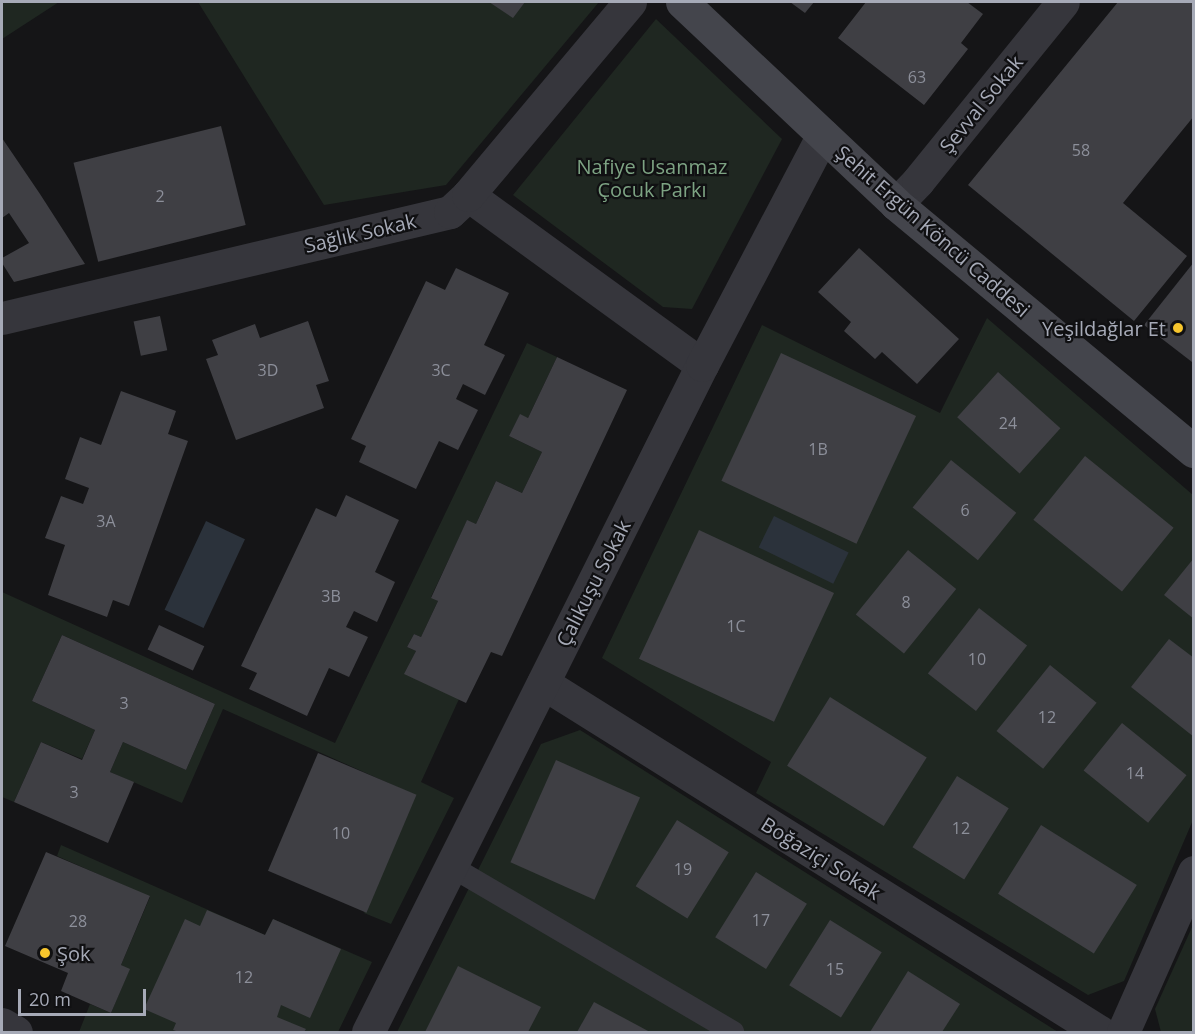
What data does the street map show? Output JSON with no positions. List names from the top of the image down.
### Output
{
  "streets": {
    "street": [
      "Şevval Sokak",
      "Şehit Ergün Köncü Caddesi",
      "Sağlık Sokak",
      "Çalıkuşu Sokak",
      "Boğaziçi Sokak"
    ]
  },
  "crossings": [
    ["Şevval Sokak", "Şehit Ergün Köncü Caddesi"],
    ["Şehit Ergün Köncü Caddesi", "Çalıkuşu Sokak"],
    ["Çalıkuşu Sokak", "Boğaziçi Sokak"]
  ],
  "parks": ["Nafiye Usanmaz Çocuk Parkı"],
  "places": ["Yeşildağlar Et", "Şok"],
  "house_numbers": [
    "63",
    "58",
    "2",
    "3D",
    "3C",
    "24",
    "1B",
    "6",
    "3A",
    "3B",
    "8",
    "1C",
    "10",
    "3",
    "12",
    "14",
    "3",
    "12",
    "10",
    "19",
    "17",
    "28",
    "15",
    "12"
  ],
  "scale_bar": "20 m"
}
